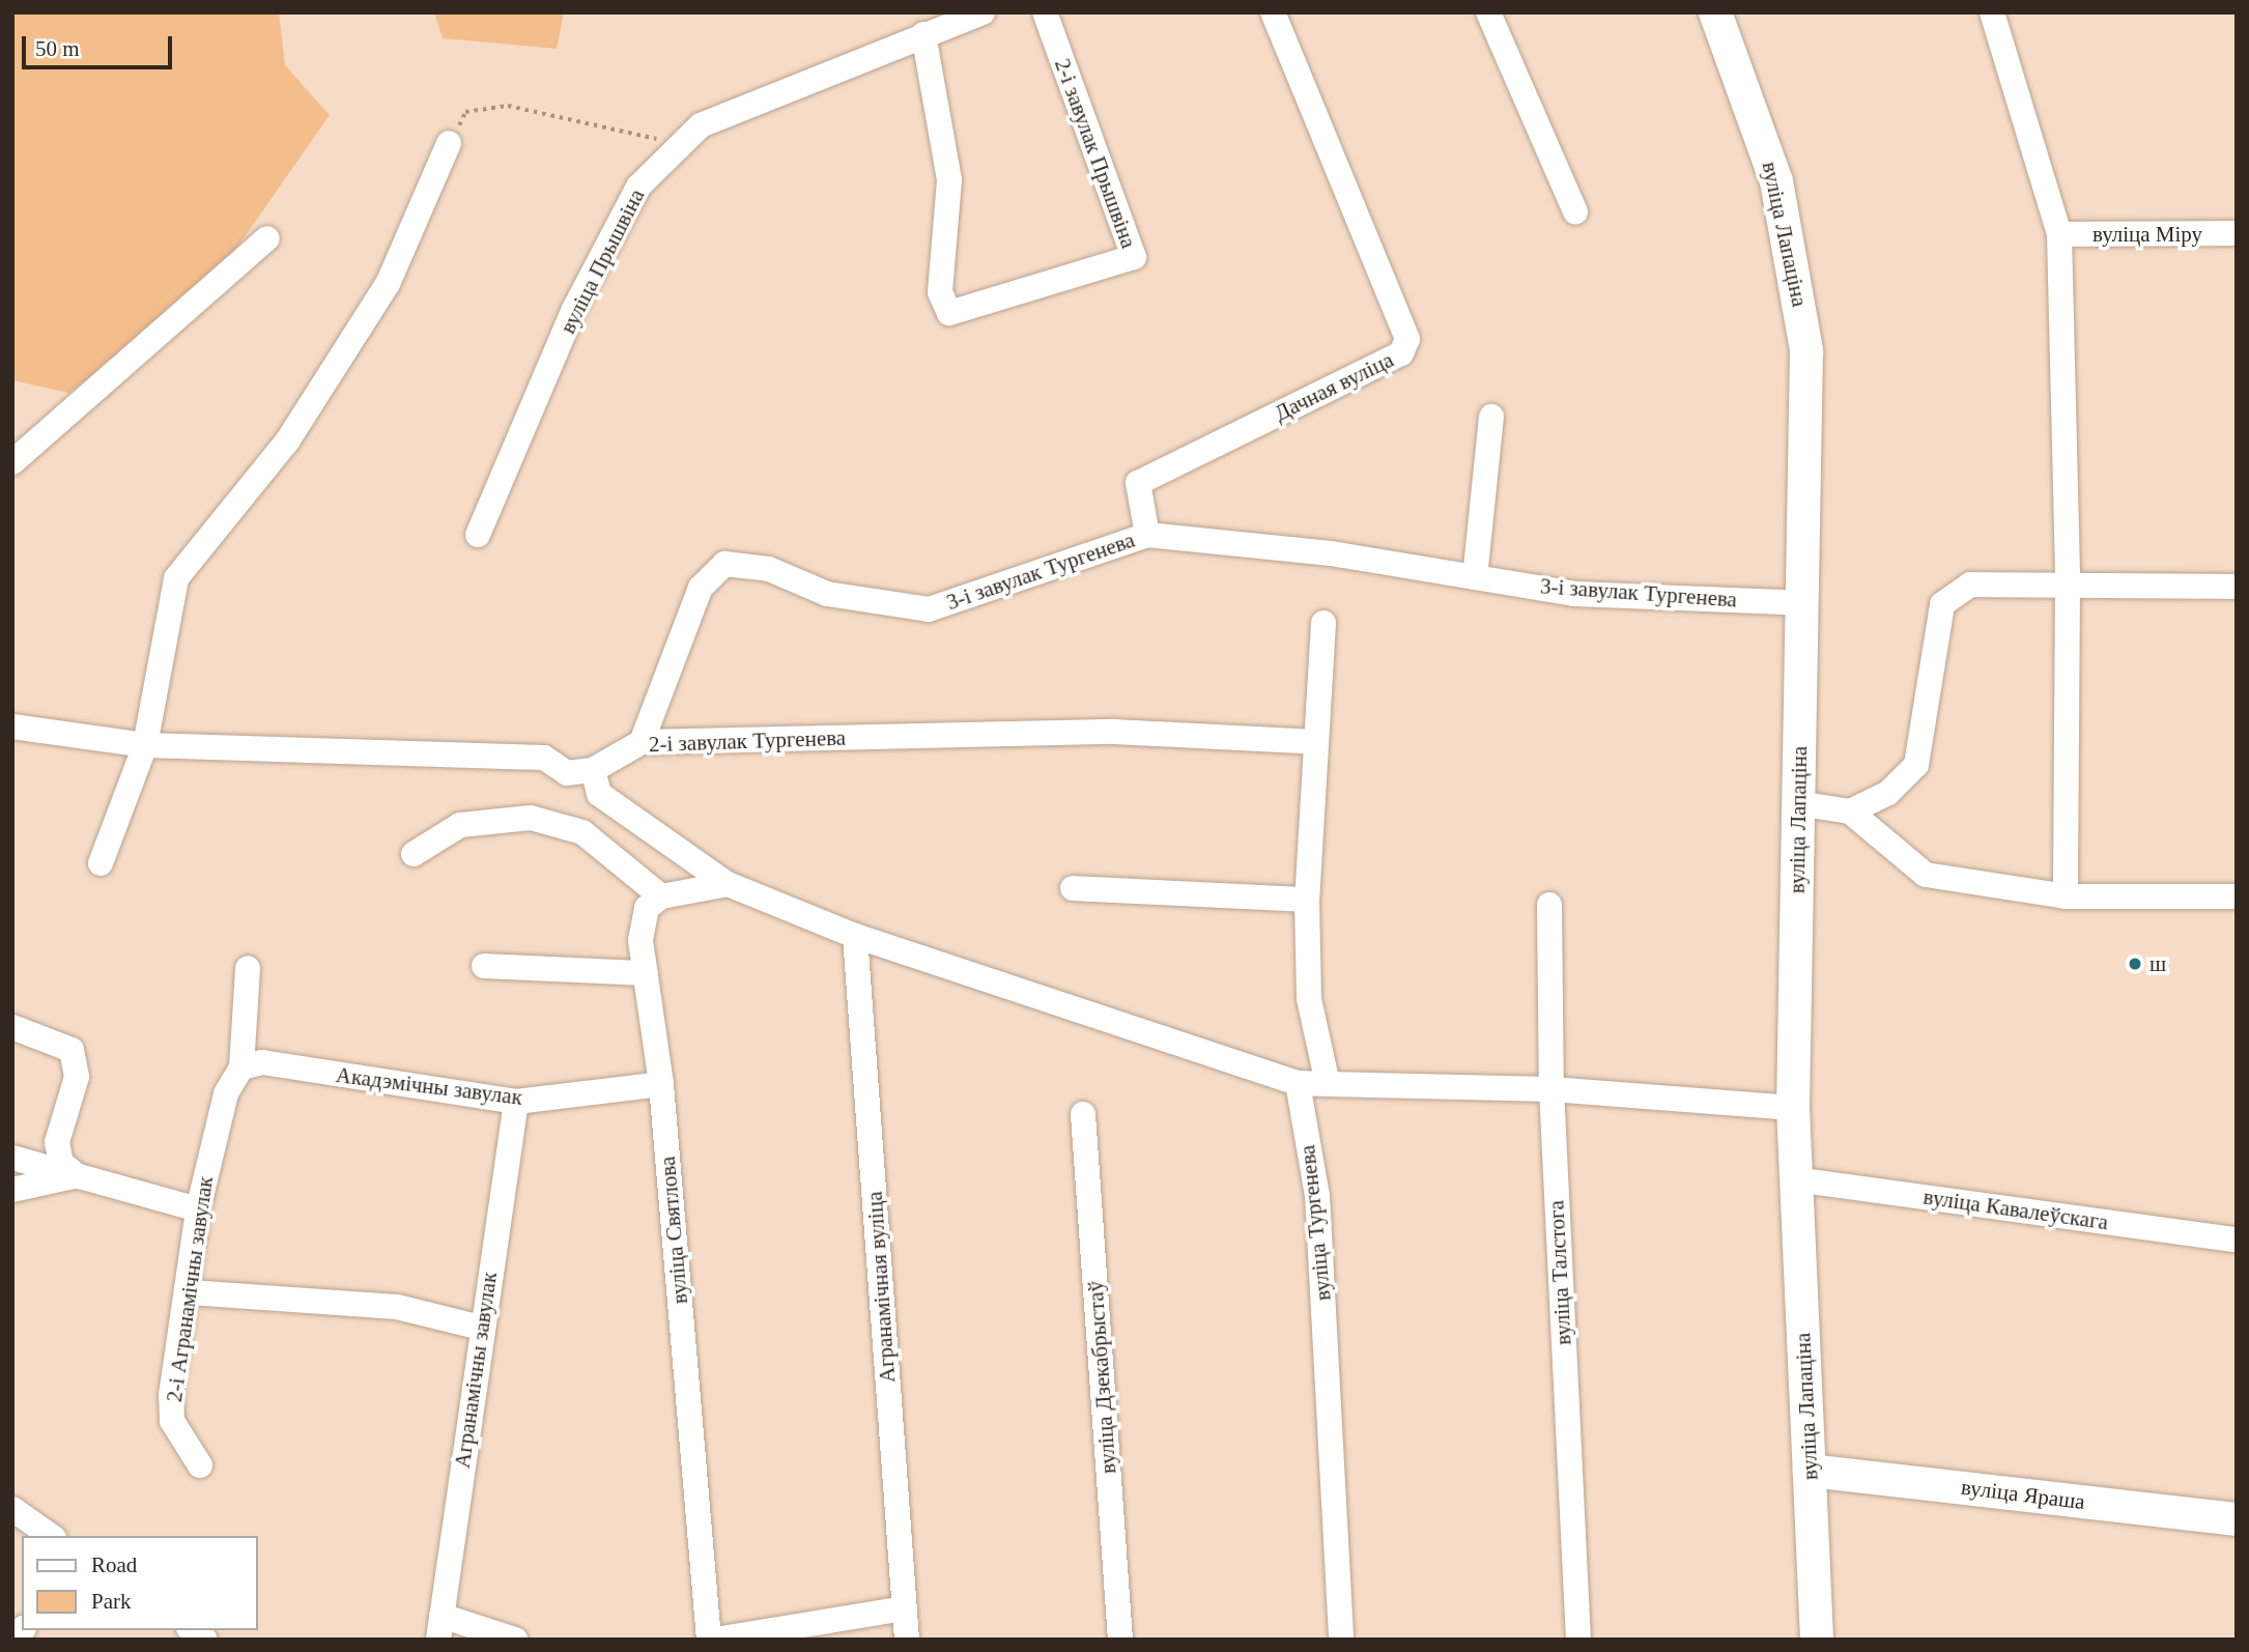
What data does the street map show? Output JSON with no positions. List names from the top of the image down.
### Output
{
  "streets": {
    "main road": ["вуліца Лапаціна", "вуліца Яраша"],
    "street": [
      "2-і завулак Прышвіна",
      "вуліца Міру",
      "вуліца Прышвіна",
      "Дачная вуліца",
      "3-і завулак Тургенева",
      "2-і завулак Тургенева",
      "Акадэмічны завулак",
      "вуліца Кавалеўскага",
      "вуліца Тургенева",
      "вуліца Святлова",
      "вуліца Талстога",
      "Агранамічная вуліца",
      "2-і Агранамічны завулак",
      "Агранамічны завулак",
      "вуліца Дзекабрыстаў"
    ]
  },
  "crossings": [
    ["2-і завулак Прышвіна", "вуліца Прышвіна"],
    ["вуліца Лапаціна", "3-і завулак Тургенева"],
    ["вуліца Лапаціна", "вуліца Кавалеўскага"],
    ["вуліца Лапаціна", "вуліца Яраша"],
    ["Дачная вуліца", "3-і завулак Тургенева"],
    ["3-і завулак Тургенева", "2-і завулак Тургенева"],
    ["Акадэмічны завулак", "вуліца Святлова"],
    ["Акадэмічны завулак", "2-і Агранамічны завулак"],
    ["Акадэмічны завулак", "Агранамічны завулак"]
  ],
  "places": ["ш"],
  "legend": ["Road", "Park"],
  "scale_bar": "50 m"
}
